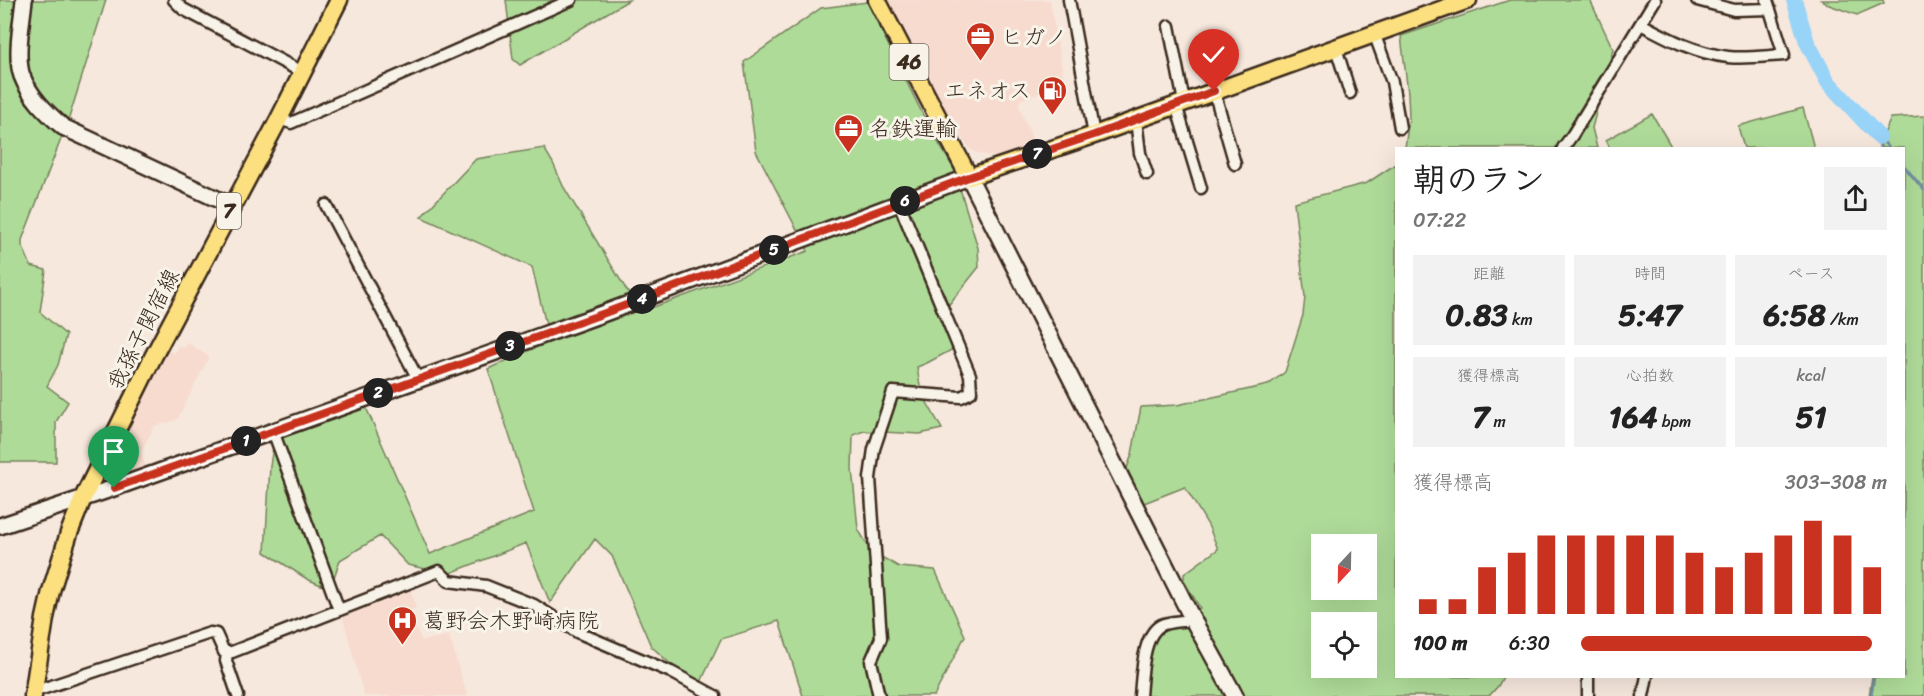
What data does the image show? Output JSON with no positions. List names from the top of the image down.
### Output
{
  "streets": {
    "main road": ["46", "7", "我孫子関宿線"]
  },
  "places": {
    "office": ["ヒガノ", "名鉄運輸"],
    "fuel station": ["エネオス"],
    "hospital": ["葛野会木野崎病院"]
  },
  "north": "bottom",
  "page": {
    "pins": [
      "7",
      "6",
      "5",
      "4",
      "3",
      "2",
      "1"
    ],
    "heading": ["朝のラン", "07:22"],
    "stats": [
      ["距離", "0.83 km"],
      ["時間", "5:47"],
      ["ペース", "6:58 /km"],
      ["獲得標高", "7 m"],
      ["心拍数", "164 bpm"],
      ["kcal", "51"]
    ],
    "chart": ["獲得標高", "303–308 m"],
    "list": [
      {
        "name": "100 m",
        "note": "6:30"
      }
    ]
  }
}
